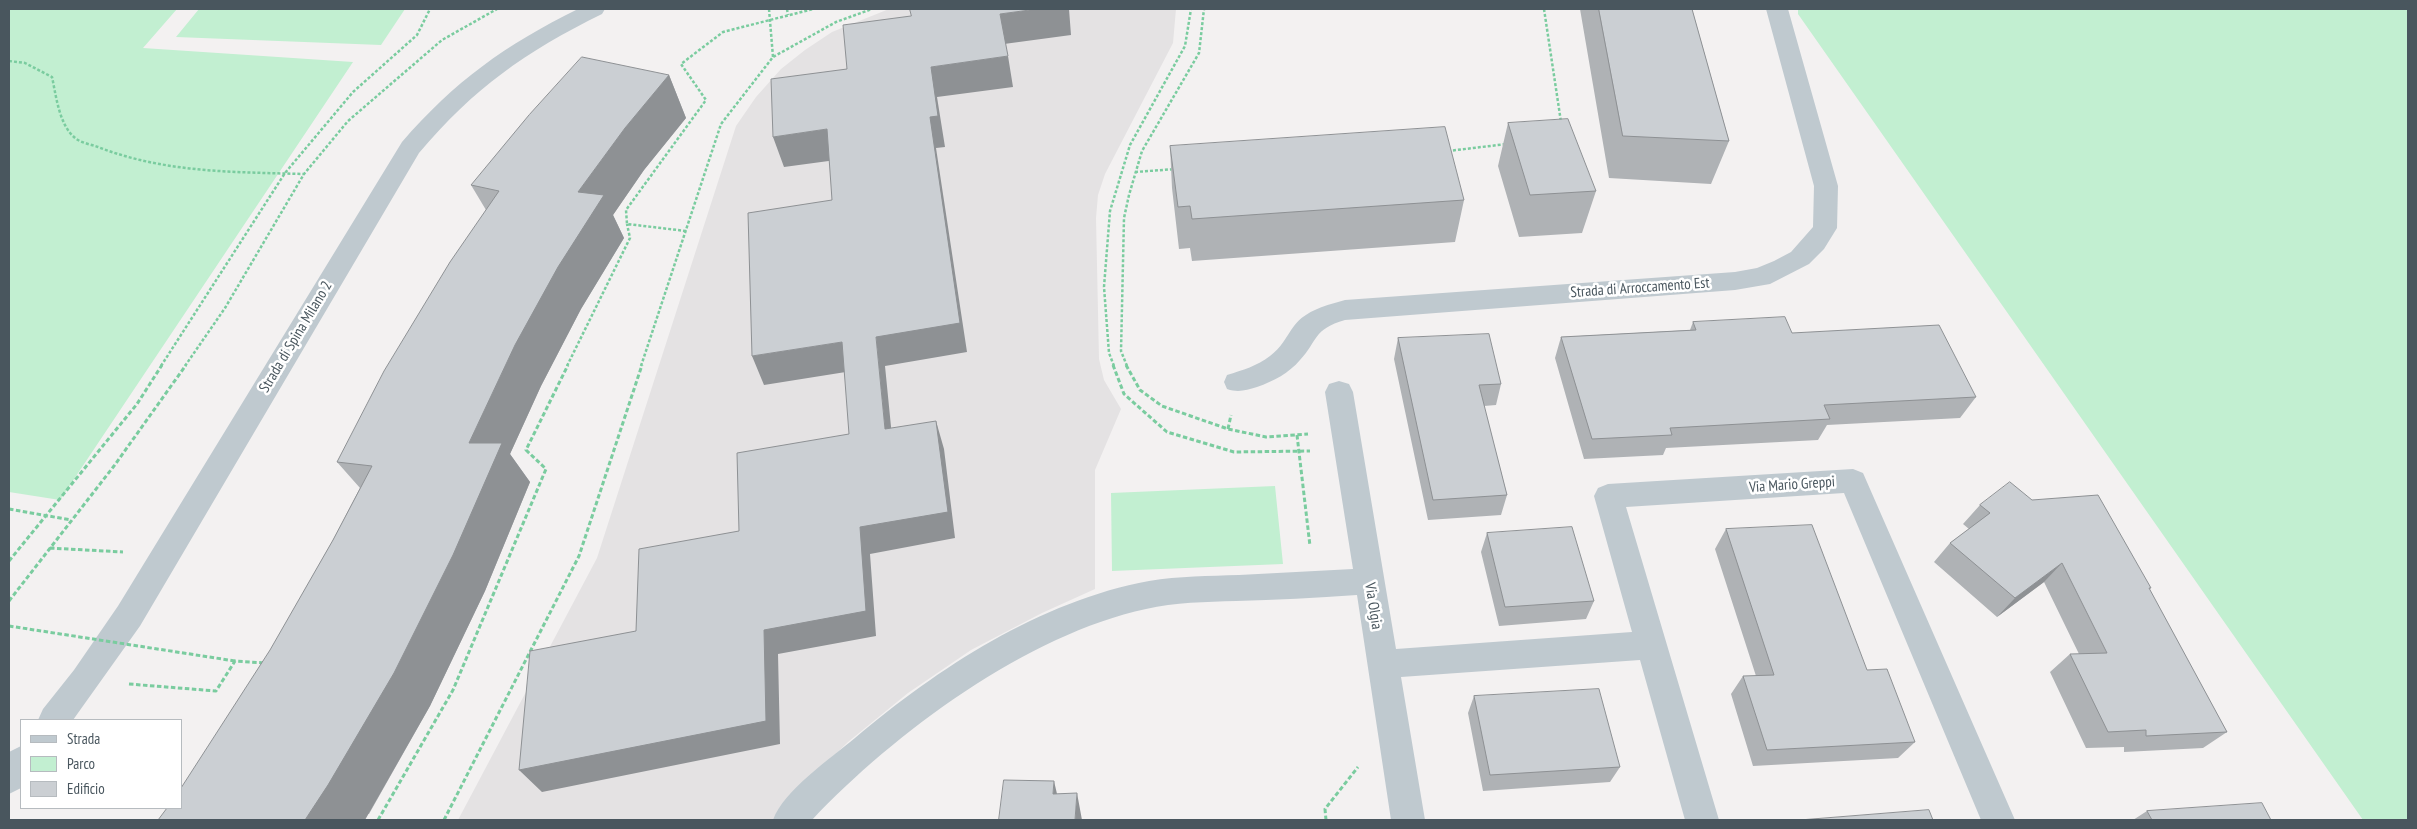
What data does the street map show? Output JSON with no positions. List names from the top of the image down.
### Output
{
  "streets": {
    "street": [
      "Strada di Arroccamento Est",
      "Strada di Spina Milano 2",
      "Via Mario Greppi",
      "Via Olgia"
    ]
  },
  "legend": ["Strada", "Parco", "Edificio"]
}
